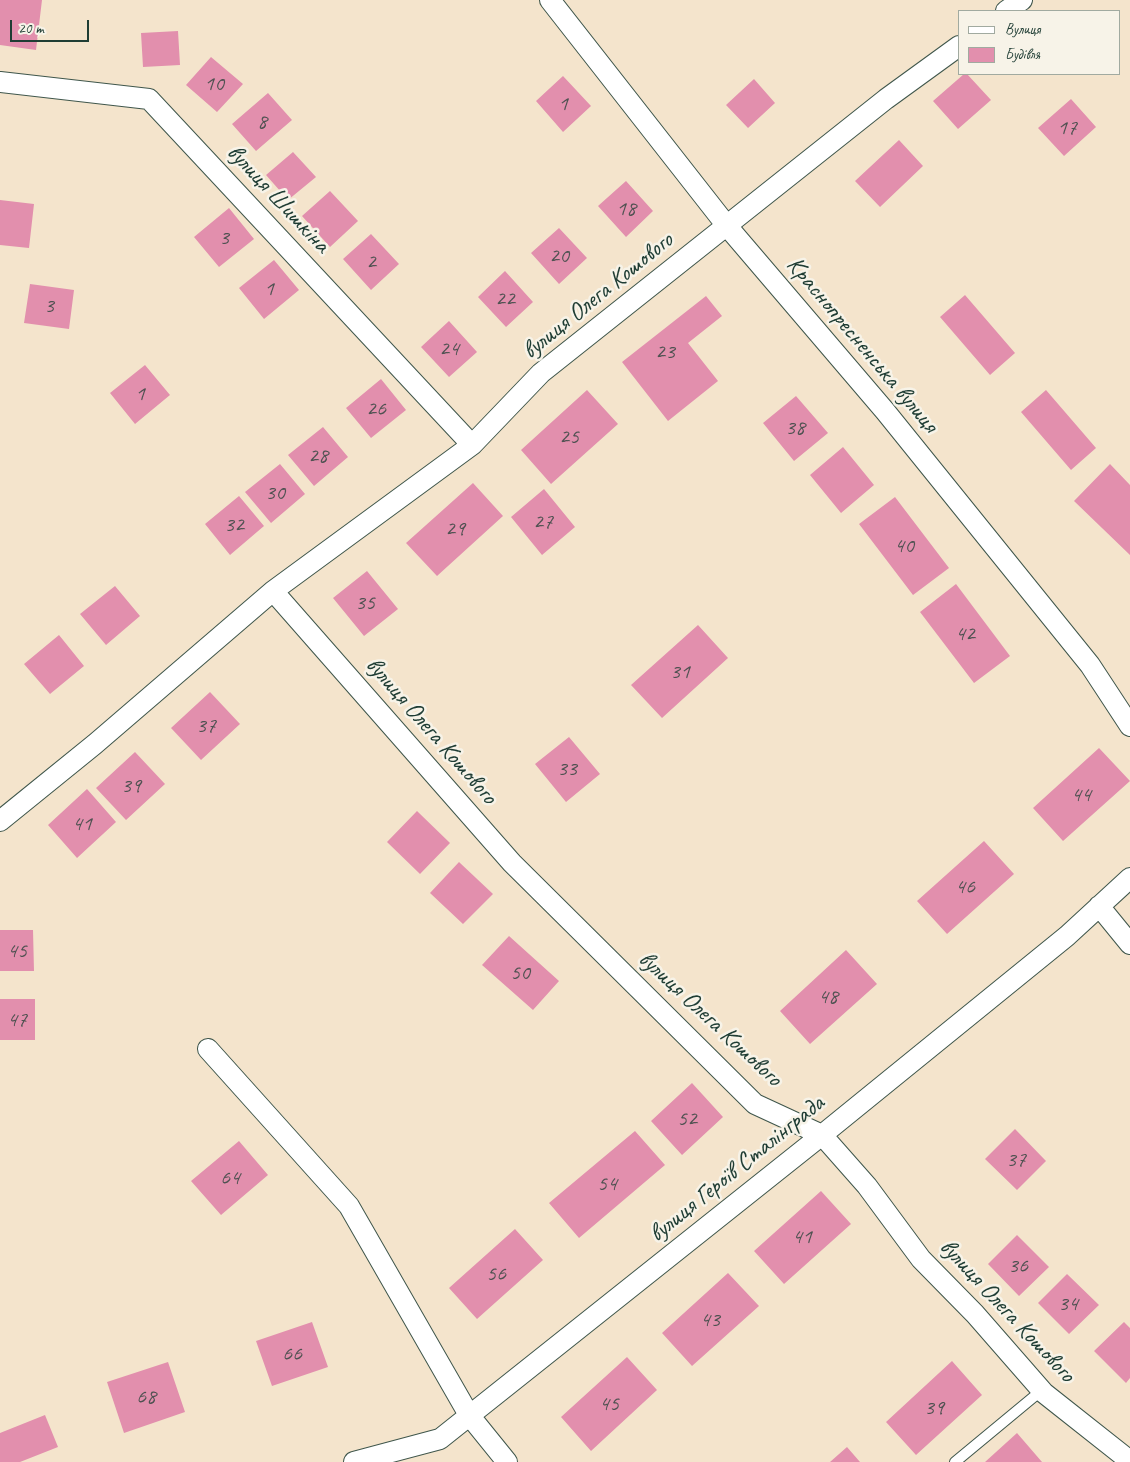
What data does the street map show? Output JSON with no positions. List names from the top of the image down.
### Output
{
  "streets": {
    "street": [
      "вулиця Шишкіна",
      "вулиця Олега Кошового",
      "Краснопресненська вулиця",
      "вулиця Героїв Сталінграда"
    ]
  },
  "crossings": [
    ["вулиця Шишкіна", "вулиця Олега Кошового"],
    ["вулиця Олега Кошового", "Краснопресненська вулиця"],
    ["вулиця Олега Кошового", "вулиця Героїв Сталінграда"]
  ],
  "house_numbers": [
    "10",
    "1",
    "8",
    "17",
    "18",
    "3",
    "20",
    "2",
    "1",
    "22",
    "3",
    "24",
    "23",
    "1",
    "26",
    "38",
    "25",
    "28",
    "30",
    "27",
    "32",
    "29",
    "40",
    "35",
    "42",
    "31",
    "37",
    "33",
    "39",
    "44",
    "41",
    "46",
    "45",
    "50",
    "48",
    "47",
    "52",
    "37",
    "64",
    "54",
    "41",
    "36",
    "56",
    "34",
    "43",
    "66",
    "68",
    "45",
    "39"
  ],
  "legend": ["Вулиця", "Будівля"],
  "scale_bar": "20 m"
}
